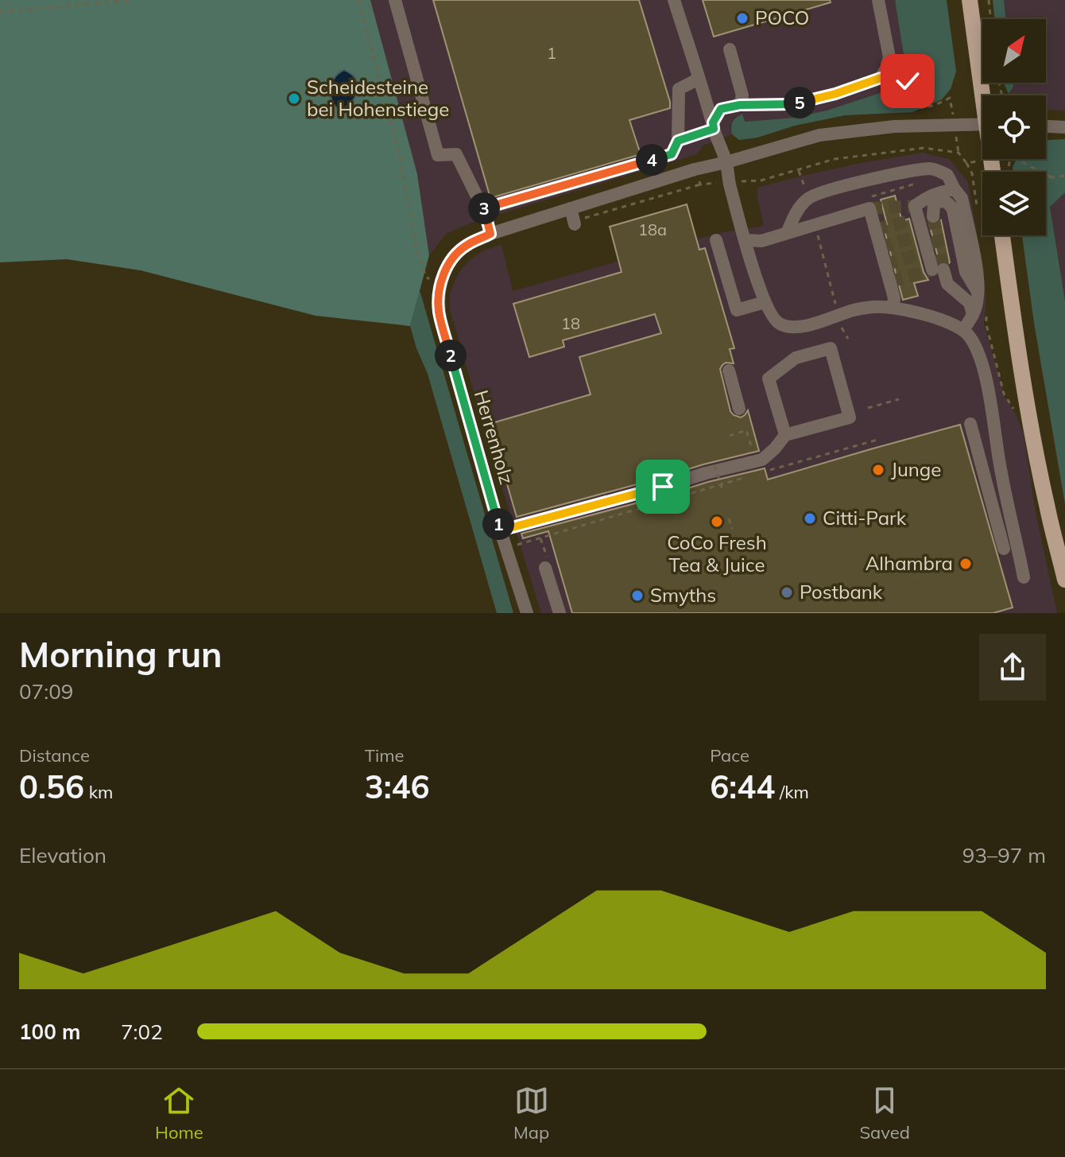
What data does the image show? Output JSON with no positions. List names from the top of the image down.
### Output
{
  "streets": {
    "street": ["Herrenholz"]
  },
  "places": [
    "POCO",
    "Scheidesteine bei Hohenstiege",
    "Junge",
    "Citti-Park",
    "CoCo Fresh Tea & Juice",
    "Alhambra",
    "Postbank",
    "Smyths"
  ],
  "house_numbers": ["1", "18a", "18"],
  "north": "top right",
  "page": {
    "pins": [
      "5",
      "4",
      "3",
      "2",
      "1"
    ],
    "heading": ["Morning run", "07:09"],
    "stats": [
      ["Distance", "0.56 km"],
      ["Time", "3:46"],
      ["Pace", "6:44 /km"]
    ],
    "chart": ["Elevation", "93–97 m"],
    "list": [
      {
        "name": "100 m",
        "note": "7:02"
      }
    ],
    "tabs": ["Home", "Map", "Saved"]
  }
}
